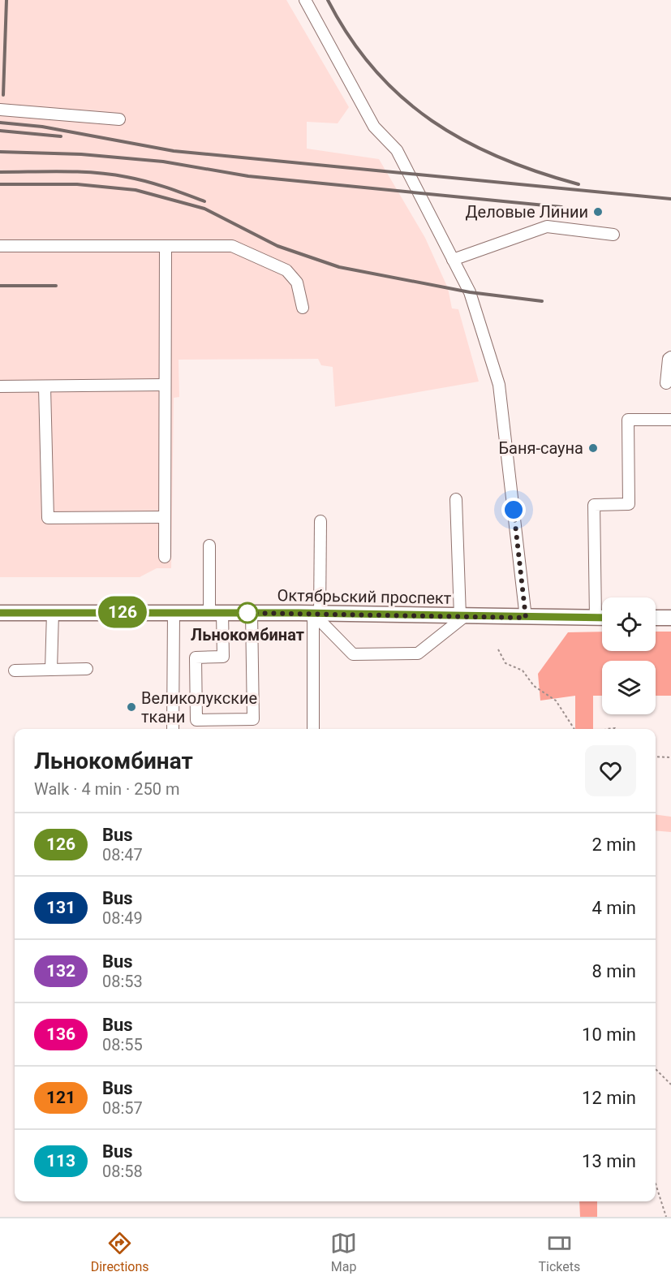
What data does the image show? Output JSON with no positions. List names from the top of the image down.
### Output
{
  "streets": {
    "main road": ["Октябрьский проспект"]
  },
  "places": [
    "Деловые Линии",
    "Баня-сауна",
    "Льнокомбинат",
    "Великолукские ткани"
  ],
  "lines": ["bus line 126"],
  "page": {
    "on_map": "126",
    "heading": ["Льнокомбинат", "Walk · 4 min · 250 m"],
    "list": [
      {
        "mark": "126",
        "name": "Bus",
        "note": "08:47",
        "value": "2 min"
      },
      {
        "mark": "131",
        "name": "Bus",
        "note": "08:49",
        "value": "4 min"
      },
      {
        "mark": "132",
        "name": "Bus",
        "note": "08:53",
        "value": "8 min"
      },
      {
        "mark": "136",
        "name": "Bus",
        "note": "08:55",
        "value": "10 min"
      },
      {
        "mark": "121",
        "name": "Bus",
        "note": "08:57",
        "value": "12 min"
      },
      {
        "mark": "113",
        "name": "Bus",
        "note": "08:58",
        "value": "13 min"
      }
    ],
    "tabs": ["Directions", "Map", "Tickets"]
  }
}
